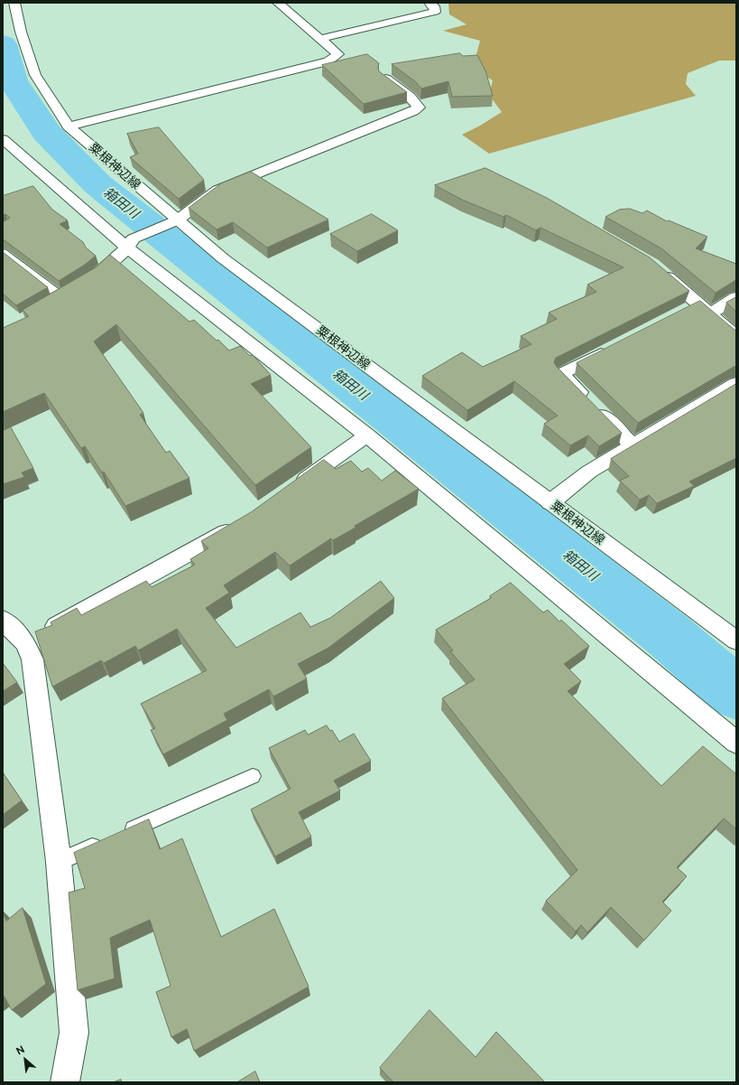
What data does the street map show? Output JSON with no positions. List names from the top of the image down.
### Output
{
  "streets": {
    "street": ["粟根神辺線"]
  },
  "water": ["箱田川"],
  "north": "top left"
}
